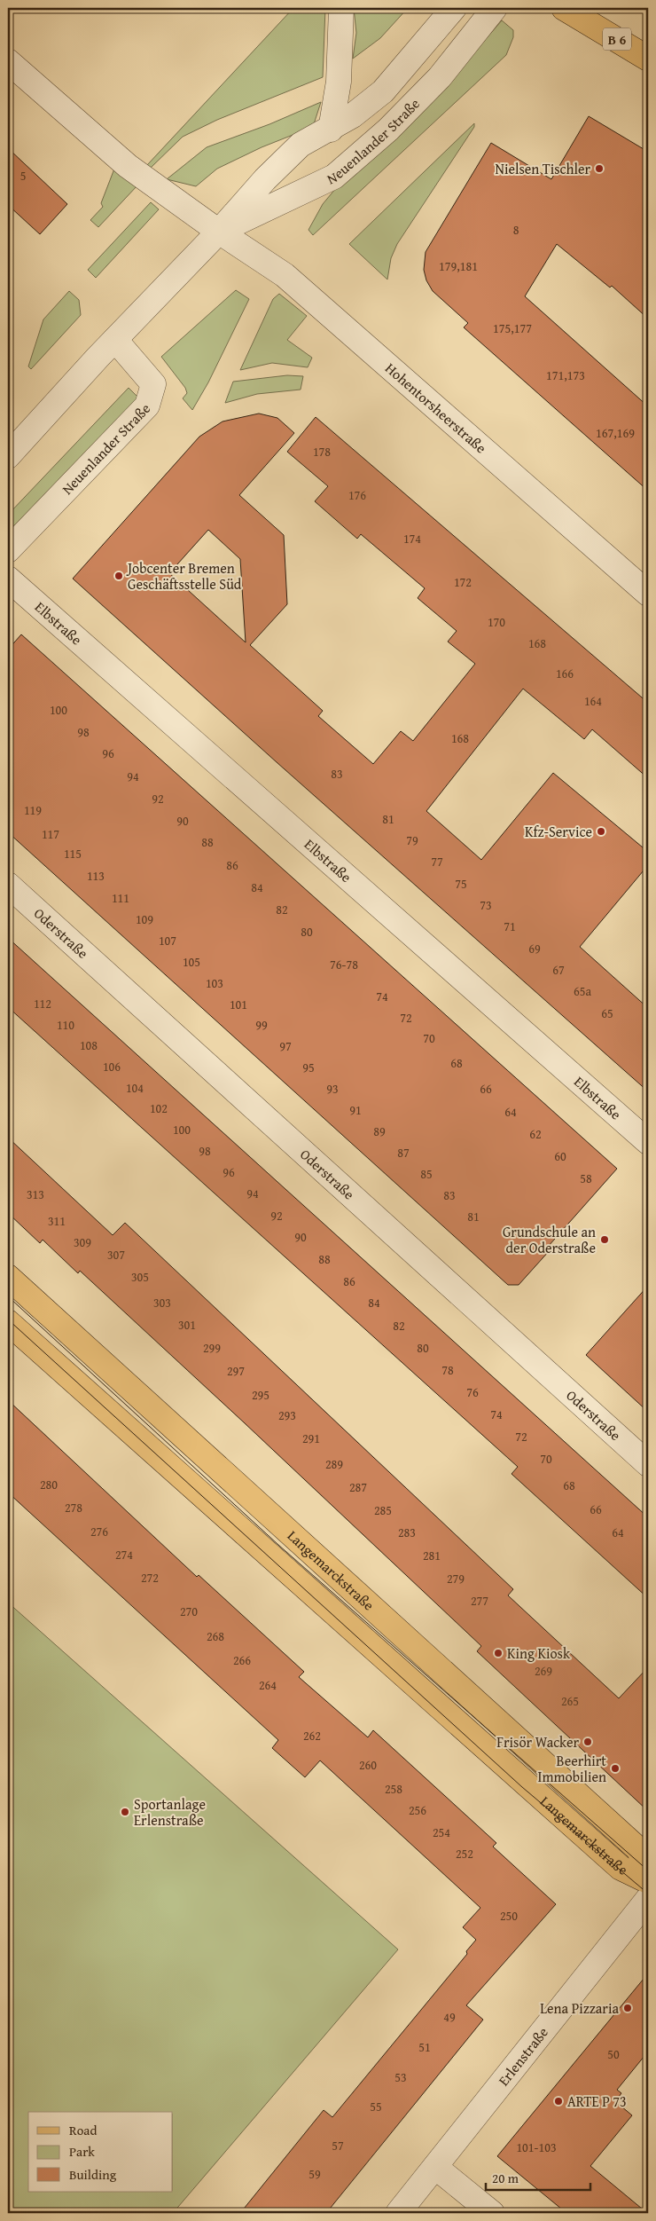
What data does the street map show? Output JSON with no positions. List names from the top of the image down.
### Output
{
  "streets": {
    "main road": ["B 6", "Langemarckstraße"],
    "street": [
      "Neuenlander Straße",
      "Hohentorsheerstraße",
      "Elbstraße",
      "Oderstraße",
      "Erlenstraße"
    ]
  },
  "crossings": [
    ["Neuenlander Straße", "Hohentorsheerstraße"]
  ],
  "places": [
    "Nielsen Tischler",
    "Jobcenter Bremen Geschäftsstelle Süd",
    "Kfz-Service",
    "Grundschule an der Oderstraße",
    "King Kiosk",
    "Frisör Wacker",
    "Beerhirt Immobilien",
    "Sportanlage Erlenstraße",
    "Lena Pizzaria",
    "ARTE P 73"
  ],
  "house_numbers": [
    "5",
    "8",
    "179,181",
    "175,177",
    "171,173",
    "167,169",
    "178",
    "176",
    "174",
    "172",
    "170",
    "168",
    "166",
    "164",
    "100",
    "98",
    "168",
    "96",
    "83",
    "94",
    "92",
    "119",
    "81",
    "90",
    "117",
    "79",
    "88",
    "115",
    "77",
    "86",
    "113",
    "75",
    "84",
    "111",
    "73",
    "82",
    "109",
    "71",
    "80",
    "107",
    "69",
    "105",
    "76-78",
    "67",
    "103",
    "65a",
    "74",
    "112",
    "101",
    "65",
    "72",
    "110",
    "99",
    "70",
    "108",
    "97",
    "68",
    "106",
    "95",
    "104",
    "93",
    "66",
    "102",
    "91",
    "64",
    "100",
    "89",
    "62",
    "98",
    "87",
    "60",
    "96",
    "85",
    "58",
    "94",
    "313",
    "83",
    "92",
    "81",
    "311",
    "90",
    "309",
    "307",
    "88",
    "305",
    "86",
    "303",
    "84",
    "301",
    "82",
    "299",
    "80",
    "78",
    "297",
    "76",
    "295",
    "74",
    "293",
    "72",
    "291",
    "70",
    "289",
    "280",
    "68",
    "287",
    "278",
    "66",
    "285",
    "276",
    "283",
    "64",
    "274",
    "281",
    "272",
    "279",
    "277",
    "270",
    "268",
    "266",
    "269",
    "264",
    "265",
    "262",
    "260",
    "258",
    "256",
    "254",
    "252",
    "250",
    "49",
    "51",
    "50",
    "53",
    "55",
    "57",
    "101-103",
    "59"
  ],
  "legend": ["Road", "Park", "Building"],
  "scale_bar": "20 m"
}
